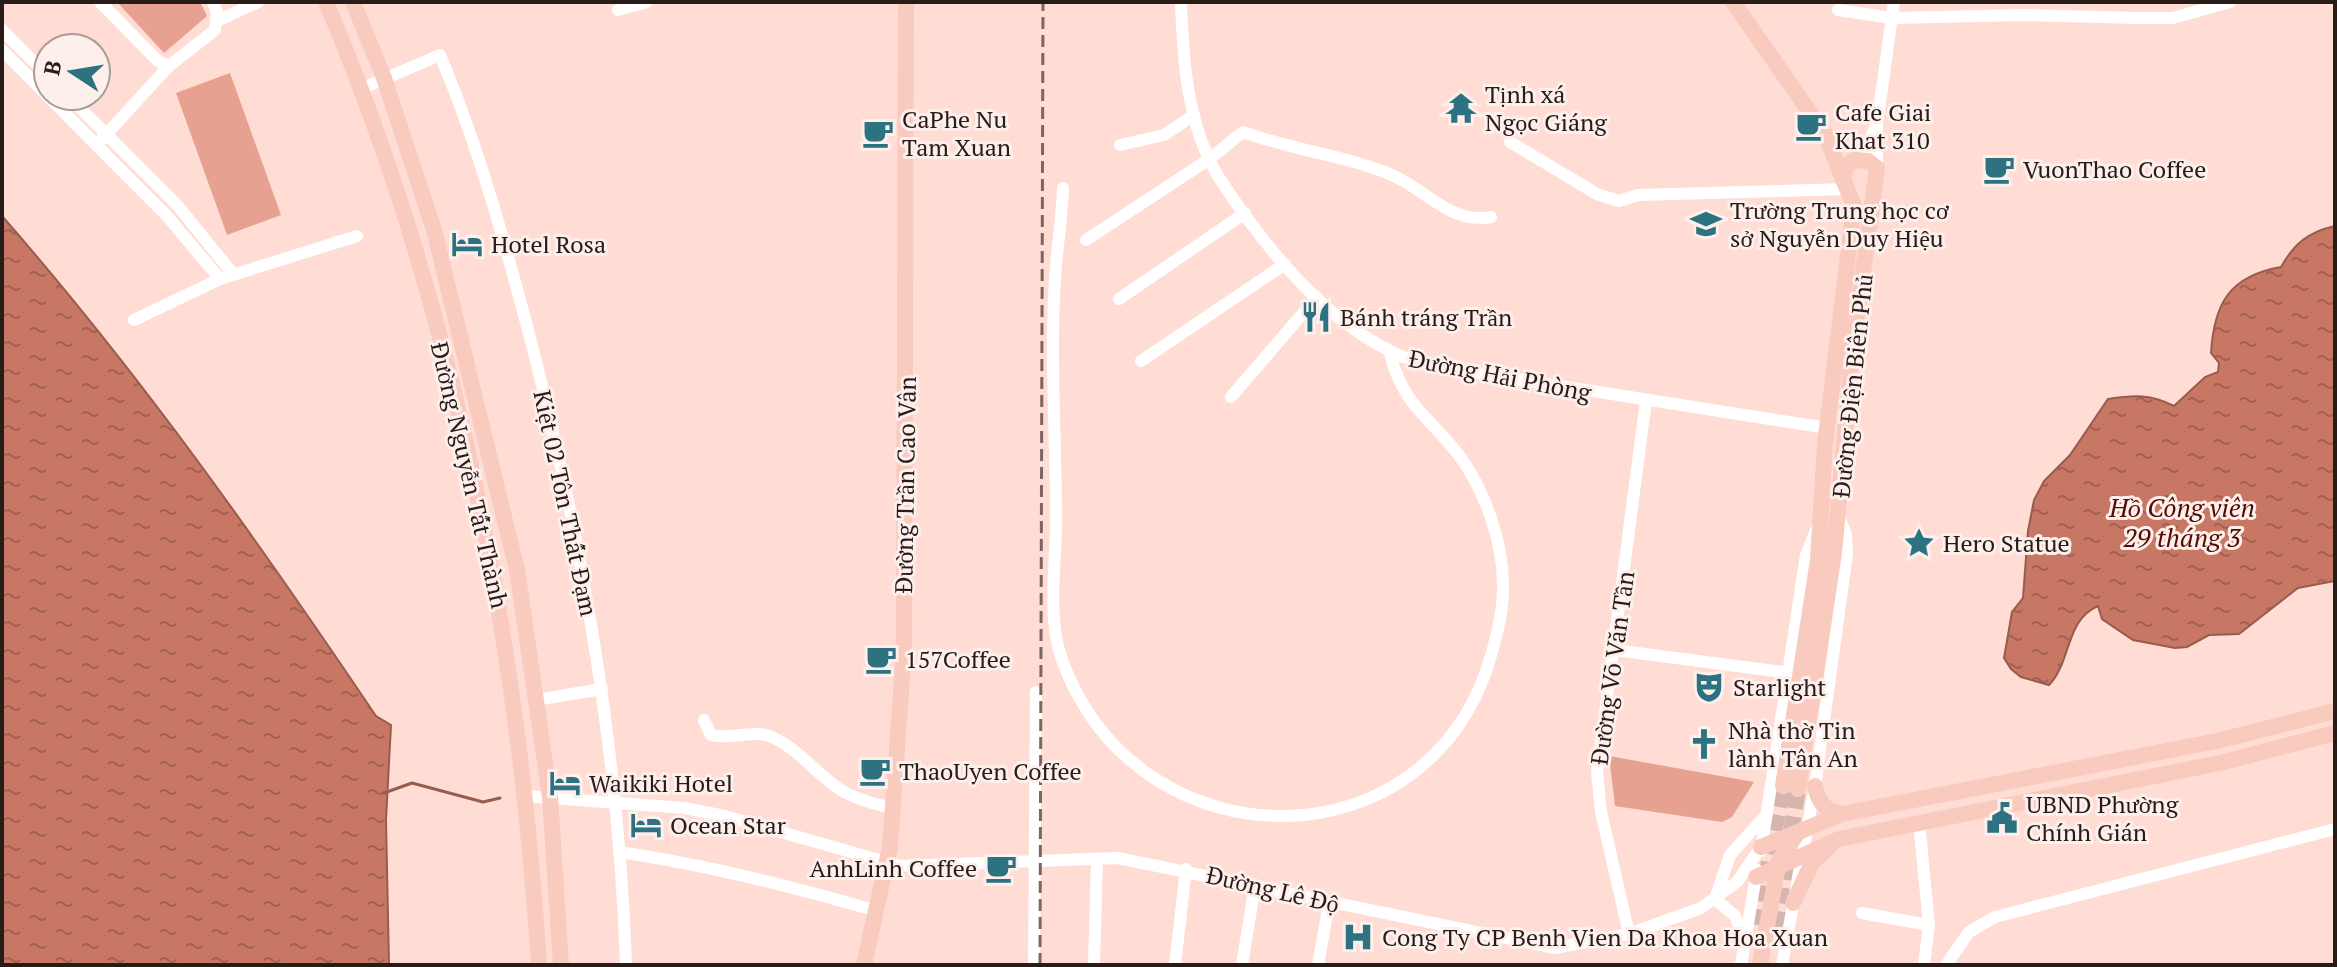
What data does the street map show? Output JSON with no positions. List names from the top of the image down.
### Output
{
  "streets": {
    "main road": ["Đường Điện Biên Phủ", "Đường Nguyễn Tất Thành", "Đường Trần Cao Vân"],
    "street": [
      "Đường Hải Phòng",
      "Kiệt 02 Tôn Thất Đạm",
      "Đường Võ Văn Tần",
      "Đường Lê Độ"
    ]
  },
  "crossings": [
    ["Đường Hải Phòng", "Đường Điện Biên Phủ"],
    ["Đường Hải Phòng", "Đường Võ Văn Tần"],
    ["Đường Điện Biên Phủ", "Đường Lê Độ"],
    ["Đường Nguyễn Tất Thành", "Kiệt 02 Tôn Thất Đạm"],
    ["Đường Nguyễn Tất Thành", "Đường Lê Độ"],
    ["Đường Trần Cao Vân", "Đường Lê Độ"],
    ["Kiệt 02 Tôn Thất Đạm", "Đường Lê Độ"],
    ["Đường Võ Văn Tần", "Đường Lê Độ"]
  ],
  "water": ["Hồ Công viên 29 tháng 3"],
  "places": {
    "temple": ["Tịnh xá Ngọc Giáng"],
    "cafe": [
      "Cafe Giai Khat 310",
      "CaPhe Nu Tam Xuan",
      "VuonThao Coffee",
      "157Coffee",
      "ThaoUyen Coffee",
      "AnhLinh Coffee"
    ],
    "school or university": ["Trường Trung học cơ sở Nguyễn Duy Hiệu"],
    "hotel": ["Hotel Rosa", "Waikiki Hotel", "Ocean Star"],
    "restaurant": ["Bánh tráng Trần"],
    "place": ["Hero Statue"],
    "theatre": ["Starlight"],
    "church": ["Nhà thờ Tin lành Tân An"],
    "public building": ["UBND Phường Chính Gián"],
    "hospital": ["Cong Ty CP Benh Vien Da Khoa Hoa Xuan"]
  },
  "north": "left"
}
